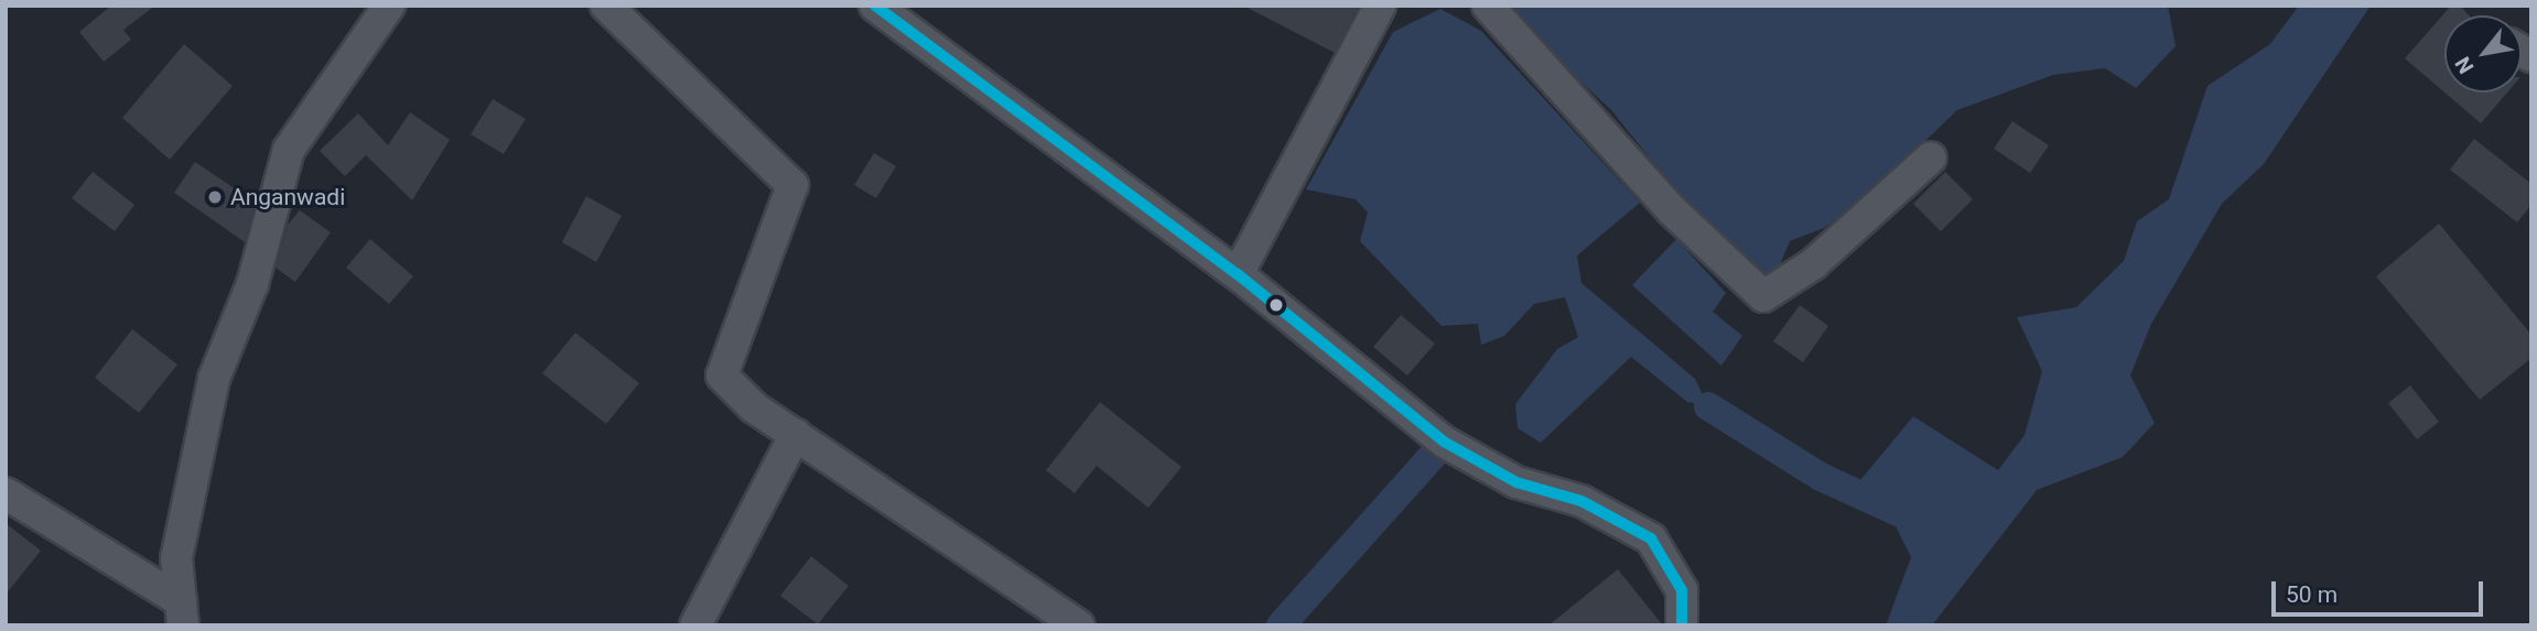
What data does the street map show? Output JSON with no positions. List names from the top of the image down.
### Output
{
  "places": ["Anganwadi"],
  "scale_bar": "50 m",
  "north": "bottom left"
}
